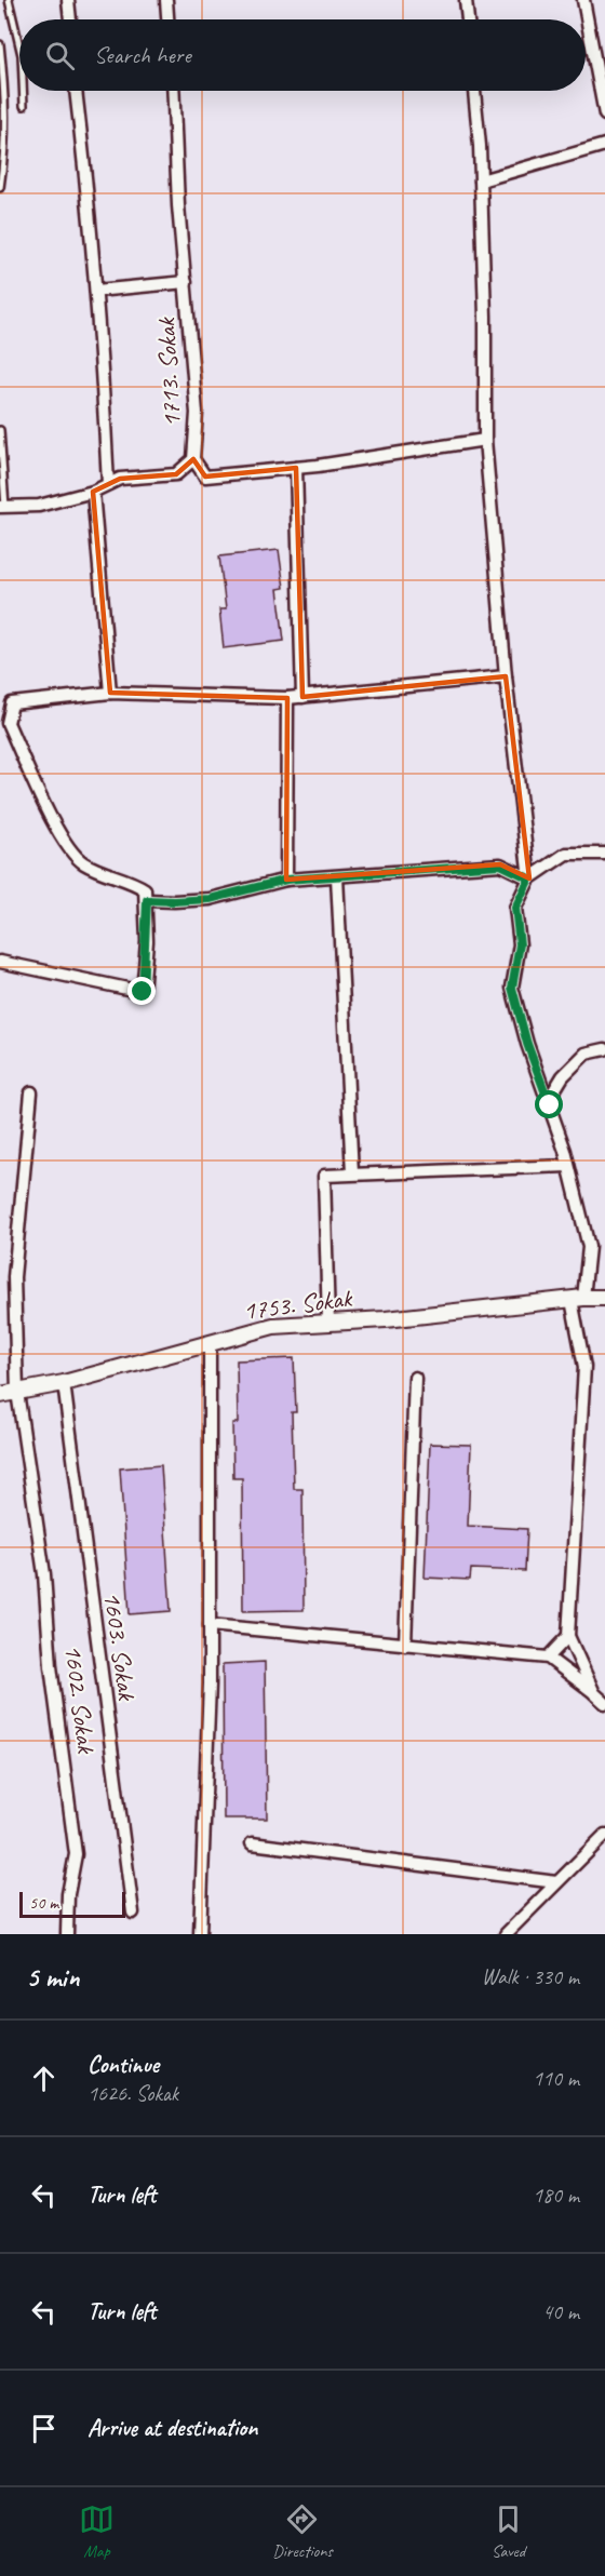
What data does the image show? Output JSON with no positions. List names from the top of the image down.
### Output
{
  "streets": {
    "street": [
      "1713. Sokak",
      "1753. Sokak",
      "1603. Sokak",
      "1602. Sokak"
    ]
  },
  "crossings": [
    ["1753. Sokak", "1603. Sokak"],
    ["1753. Sokak", "1602. Sokak"]
  ],
  "scale_bar": "50 m",
  "page": {
    "search": "Search here",
    "scale": "50 m",
    "heading": ["5 min", "Walk · 330 m"],
    "list": [
      ["Continue", "1626. Sokak", "110 m"],
      ["Turn left", "180 m"],
      ["Turn left", "40 m"],
      "Arrive at destination"
    ],
    "nav": ["Map", "Directions", "Saved"]
  }
}
